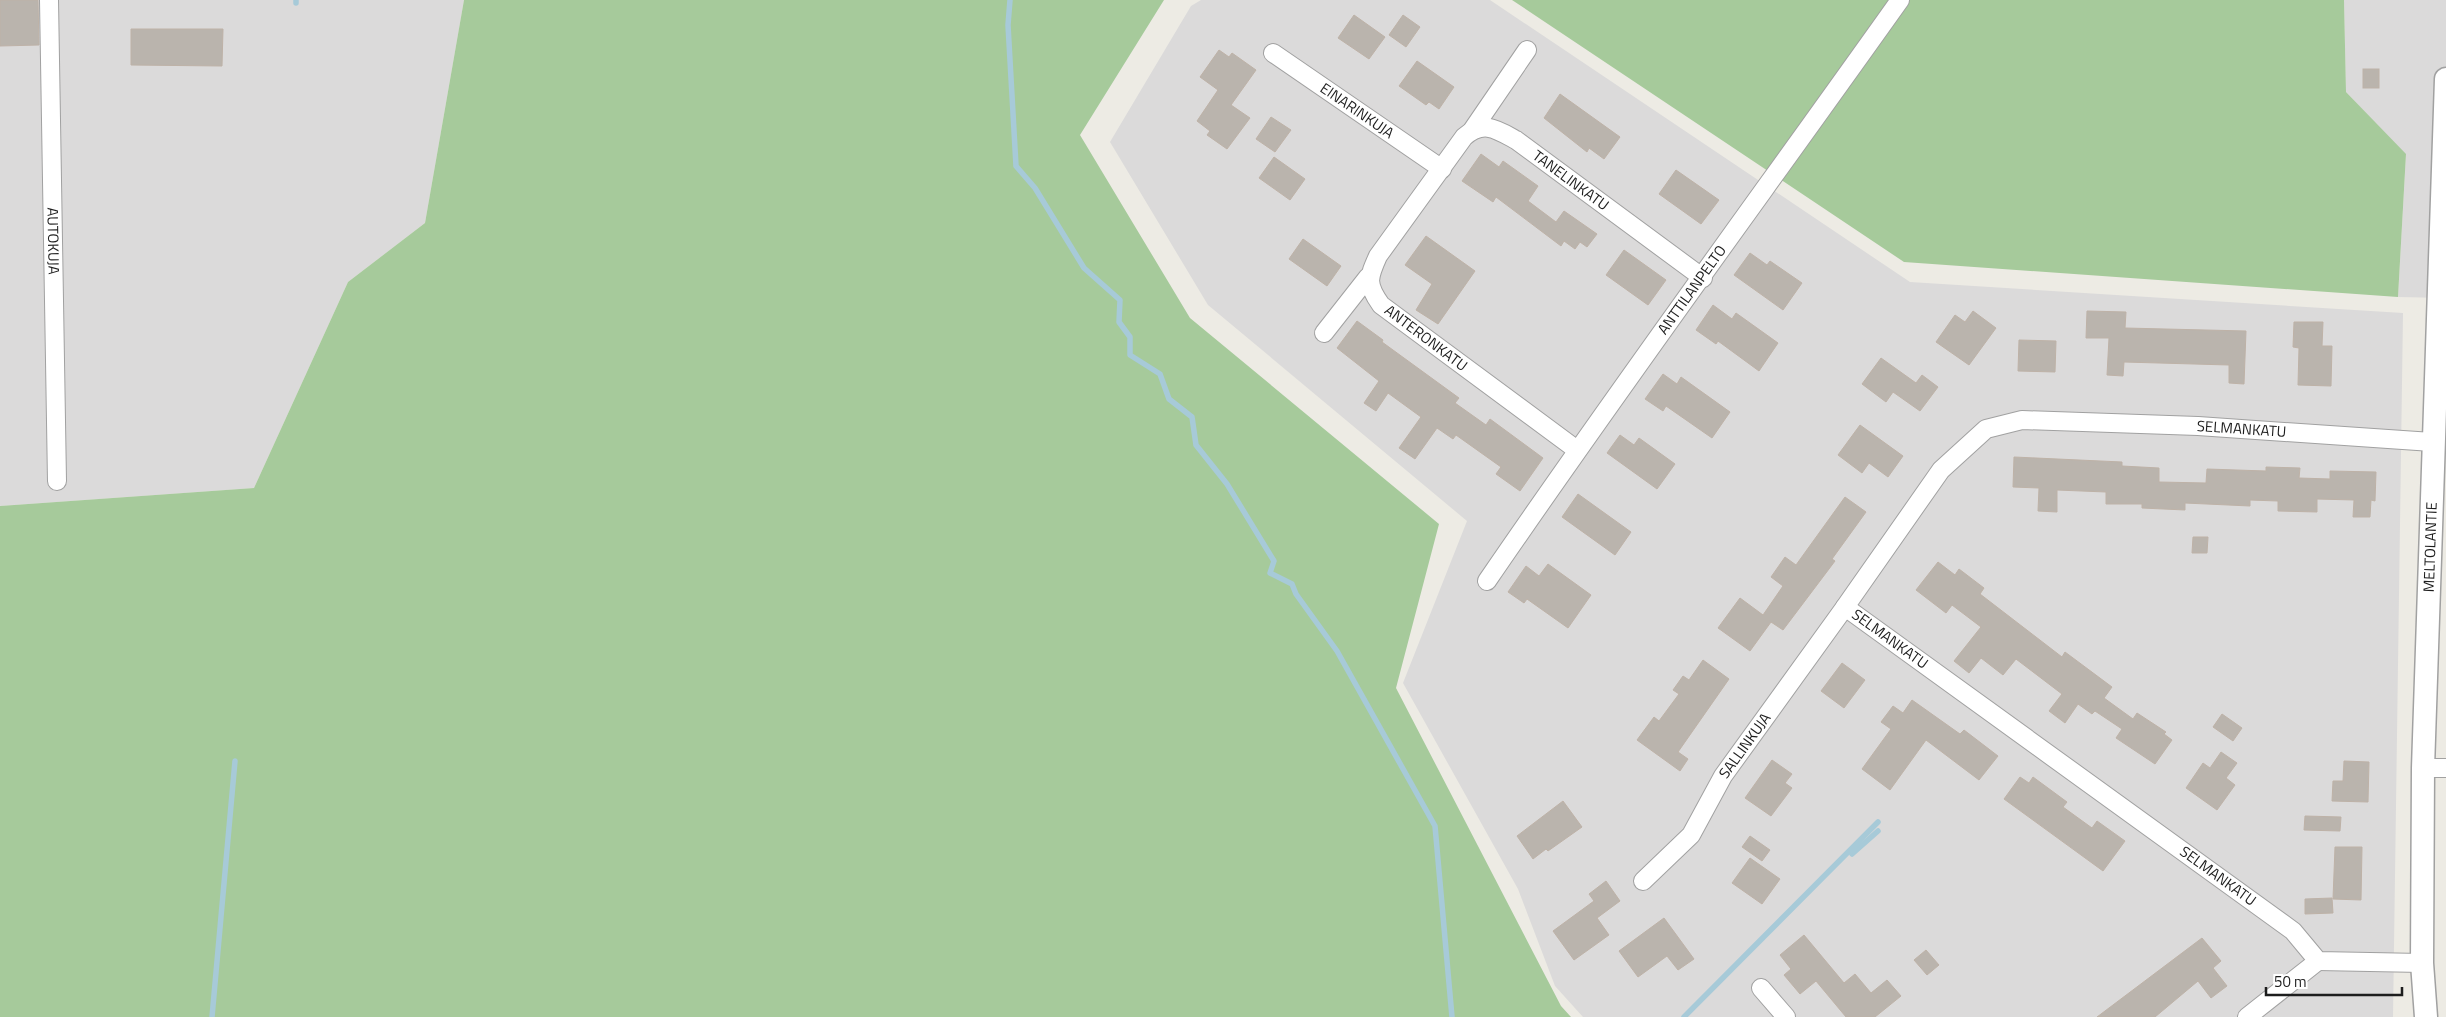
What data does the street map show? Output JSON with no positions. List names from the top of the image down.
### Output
{
  "streets": {
    "street": [
      "EINARINKUJA",
      "TANELINKATU",
      "AUTOKUJA",
      "ANTTILANPELTO",
      "ANTERONKATU",
      "SELMANKATU",
      "MELTOLANTIE",
      "SALLINKUJA"
    ]
  },
  "crossings": [
    ["TANELINKATU", "ANTTILANPELTO"],
    ["ANTTILANPELTO", "ANTERONKATU"],
    ["SELMANKATU", "MELTOLANTIE"],
    ["SELMANKATU", "SALLINKUJA"]
  ],
  "scale_bar": "50 m"
}
